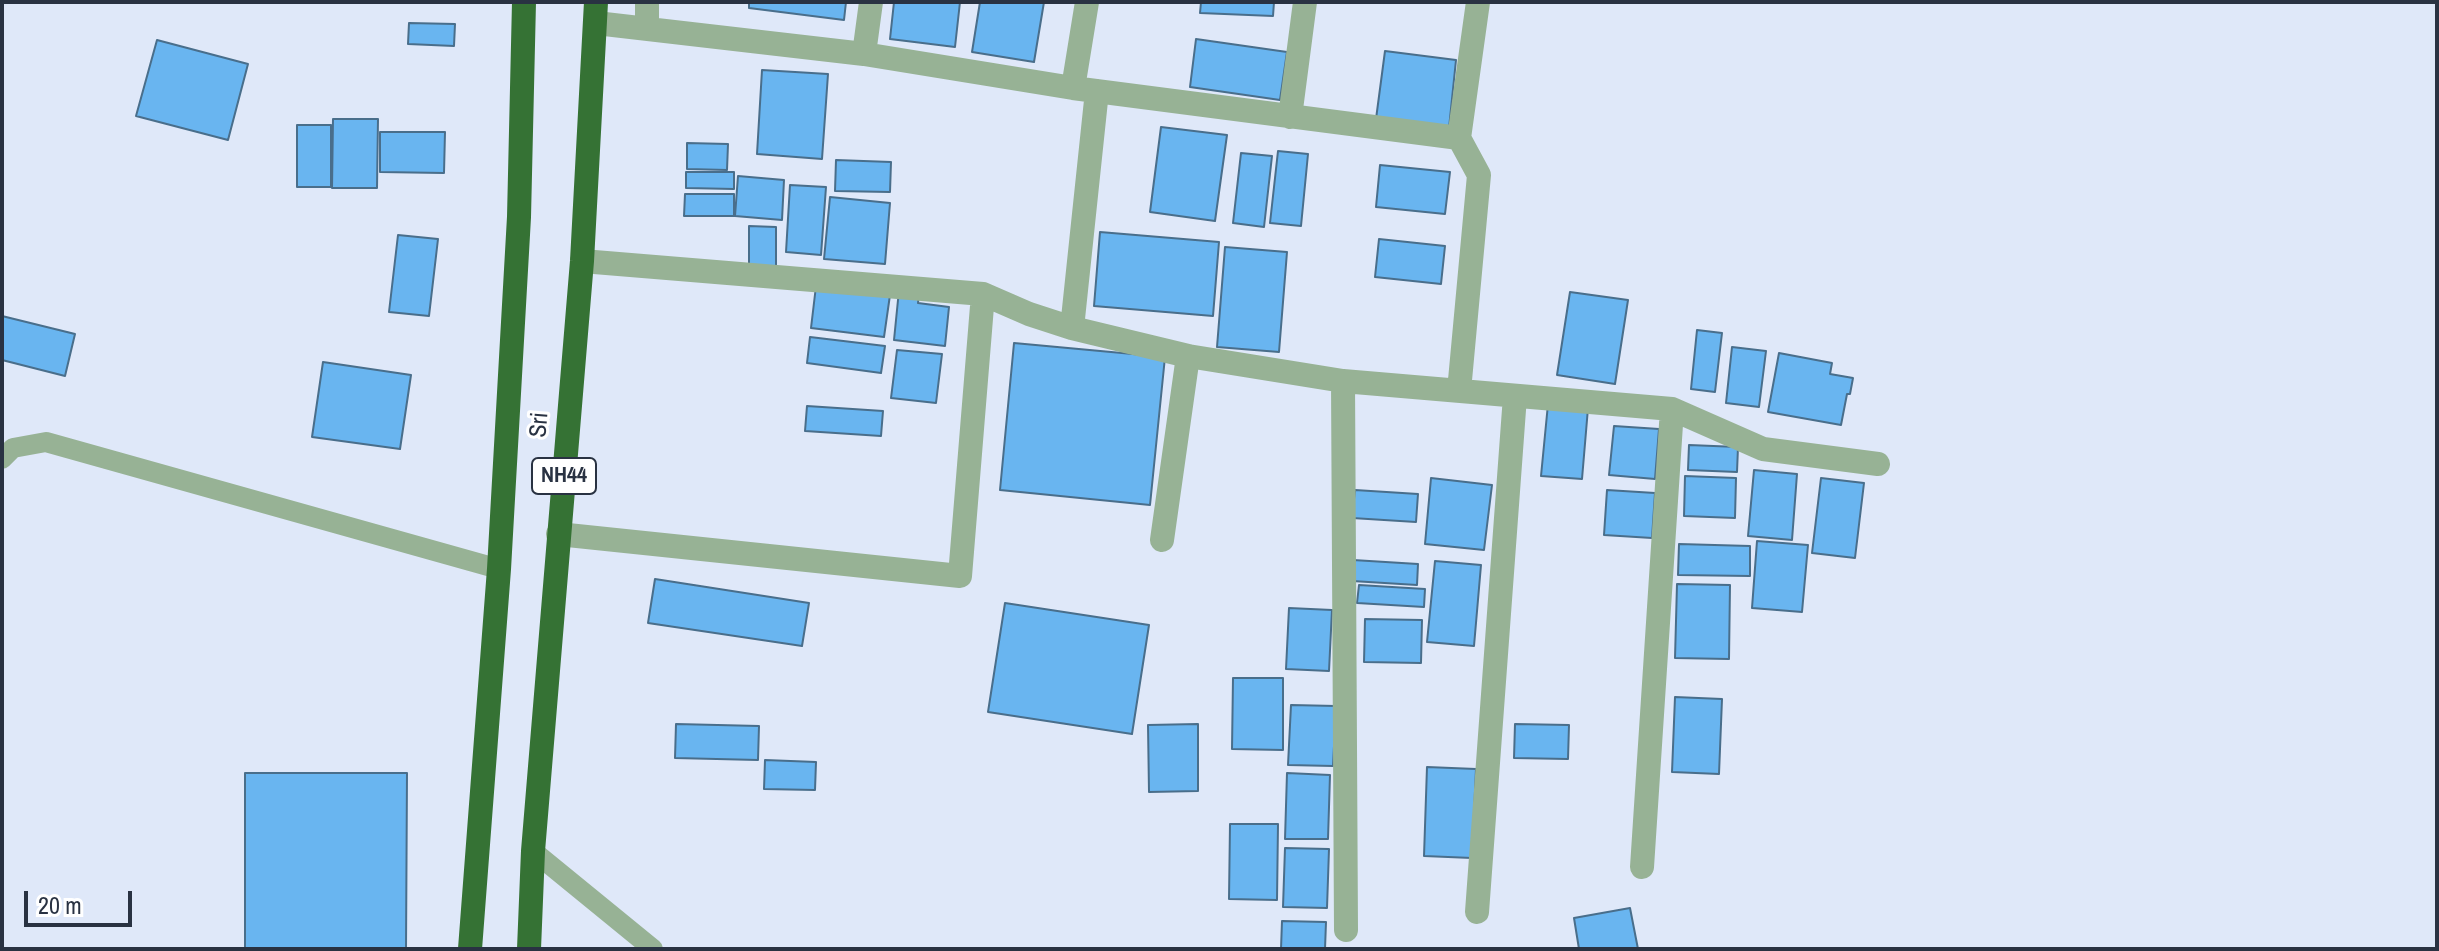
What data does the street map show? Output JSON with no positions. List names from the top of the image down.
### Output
{
  "streets": {
    "highway": ["Sri", "NH44"]
  },
  "scale_bar": "20 m"
}
